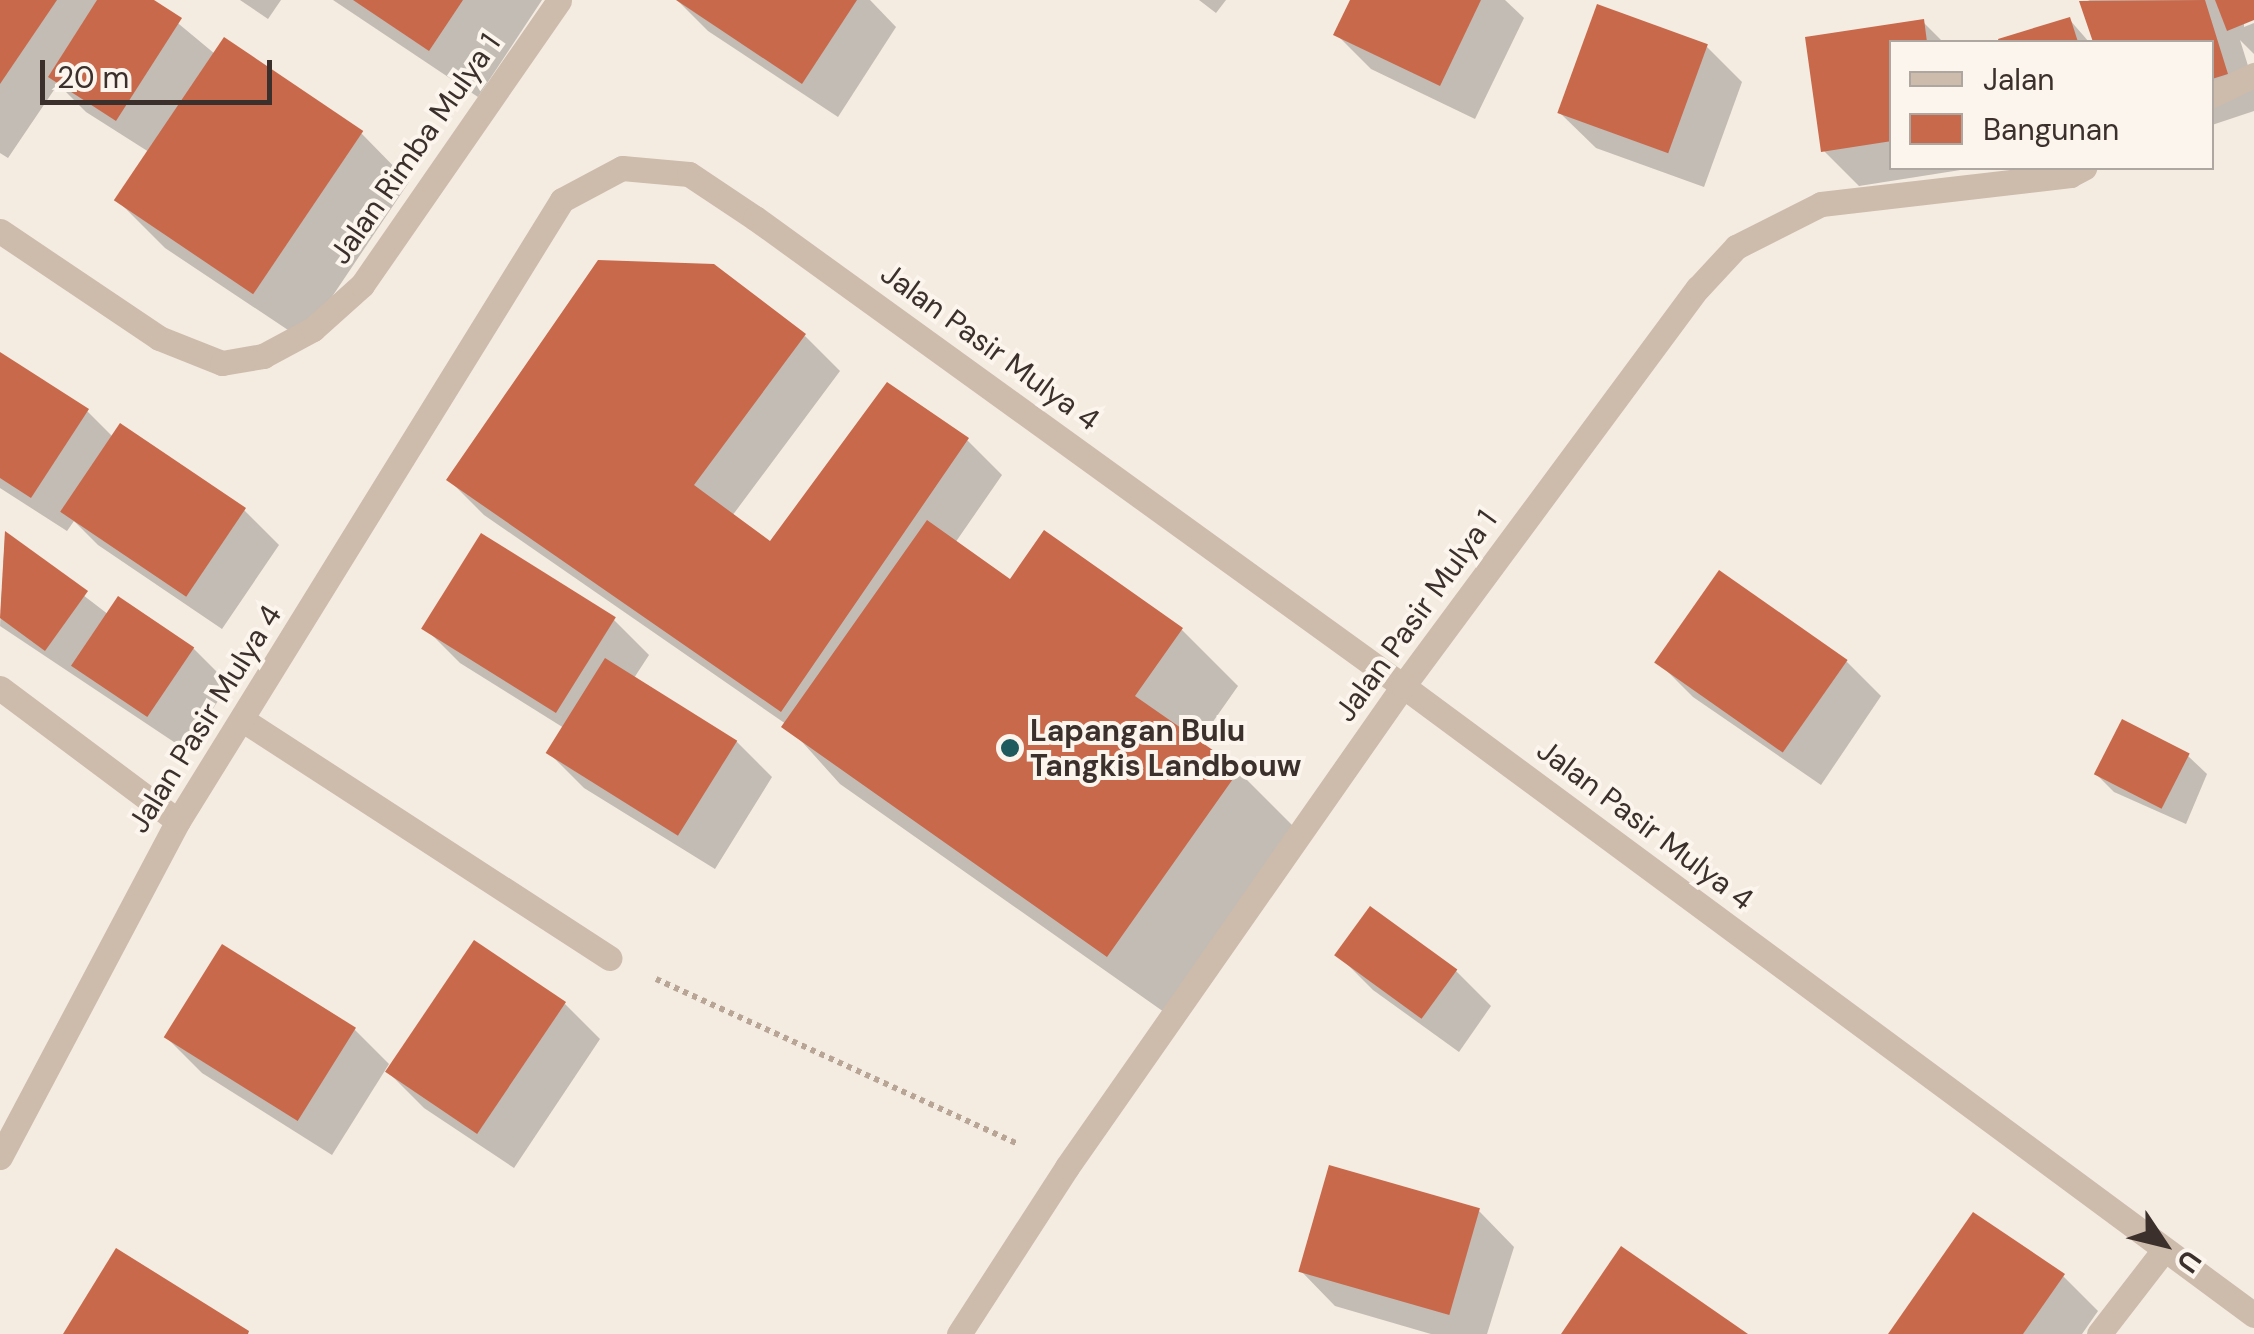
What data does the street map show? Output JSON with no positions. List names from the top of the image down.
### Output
{
  "streets": {
    "street": ["Jalan Rimba Mulya 1", "Jalan Pasir Mulya 4", "Jalan Pasir Mulya 1"]
  },
  "crossings": [
    ["Jalan Pasir Mulya 4", "Jalan Pasir Mulya 1"]
  ],
  "places": ["Lapangan Bulu Tangkis Landbouw"],
  "legend": ["Jalan", "Bangunan"],
  "scale_bar": "20 m",
  "north": "bottom right"
}
